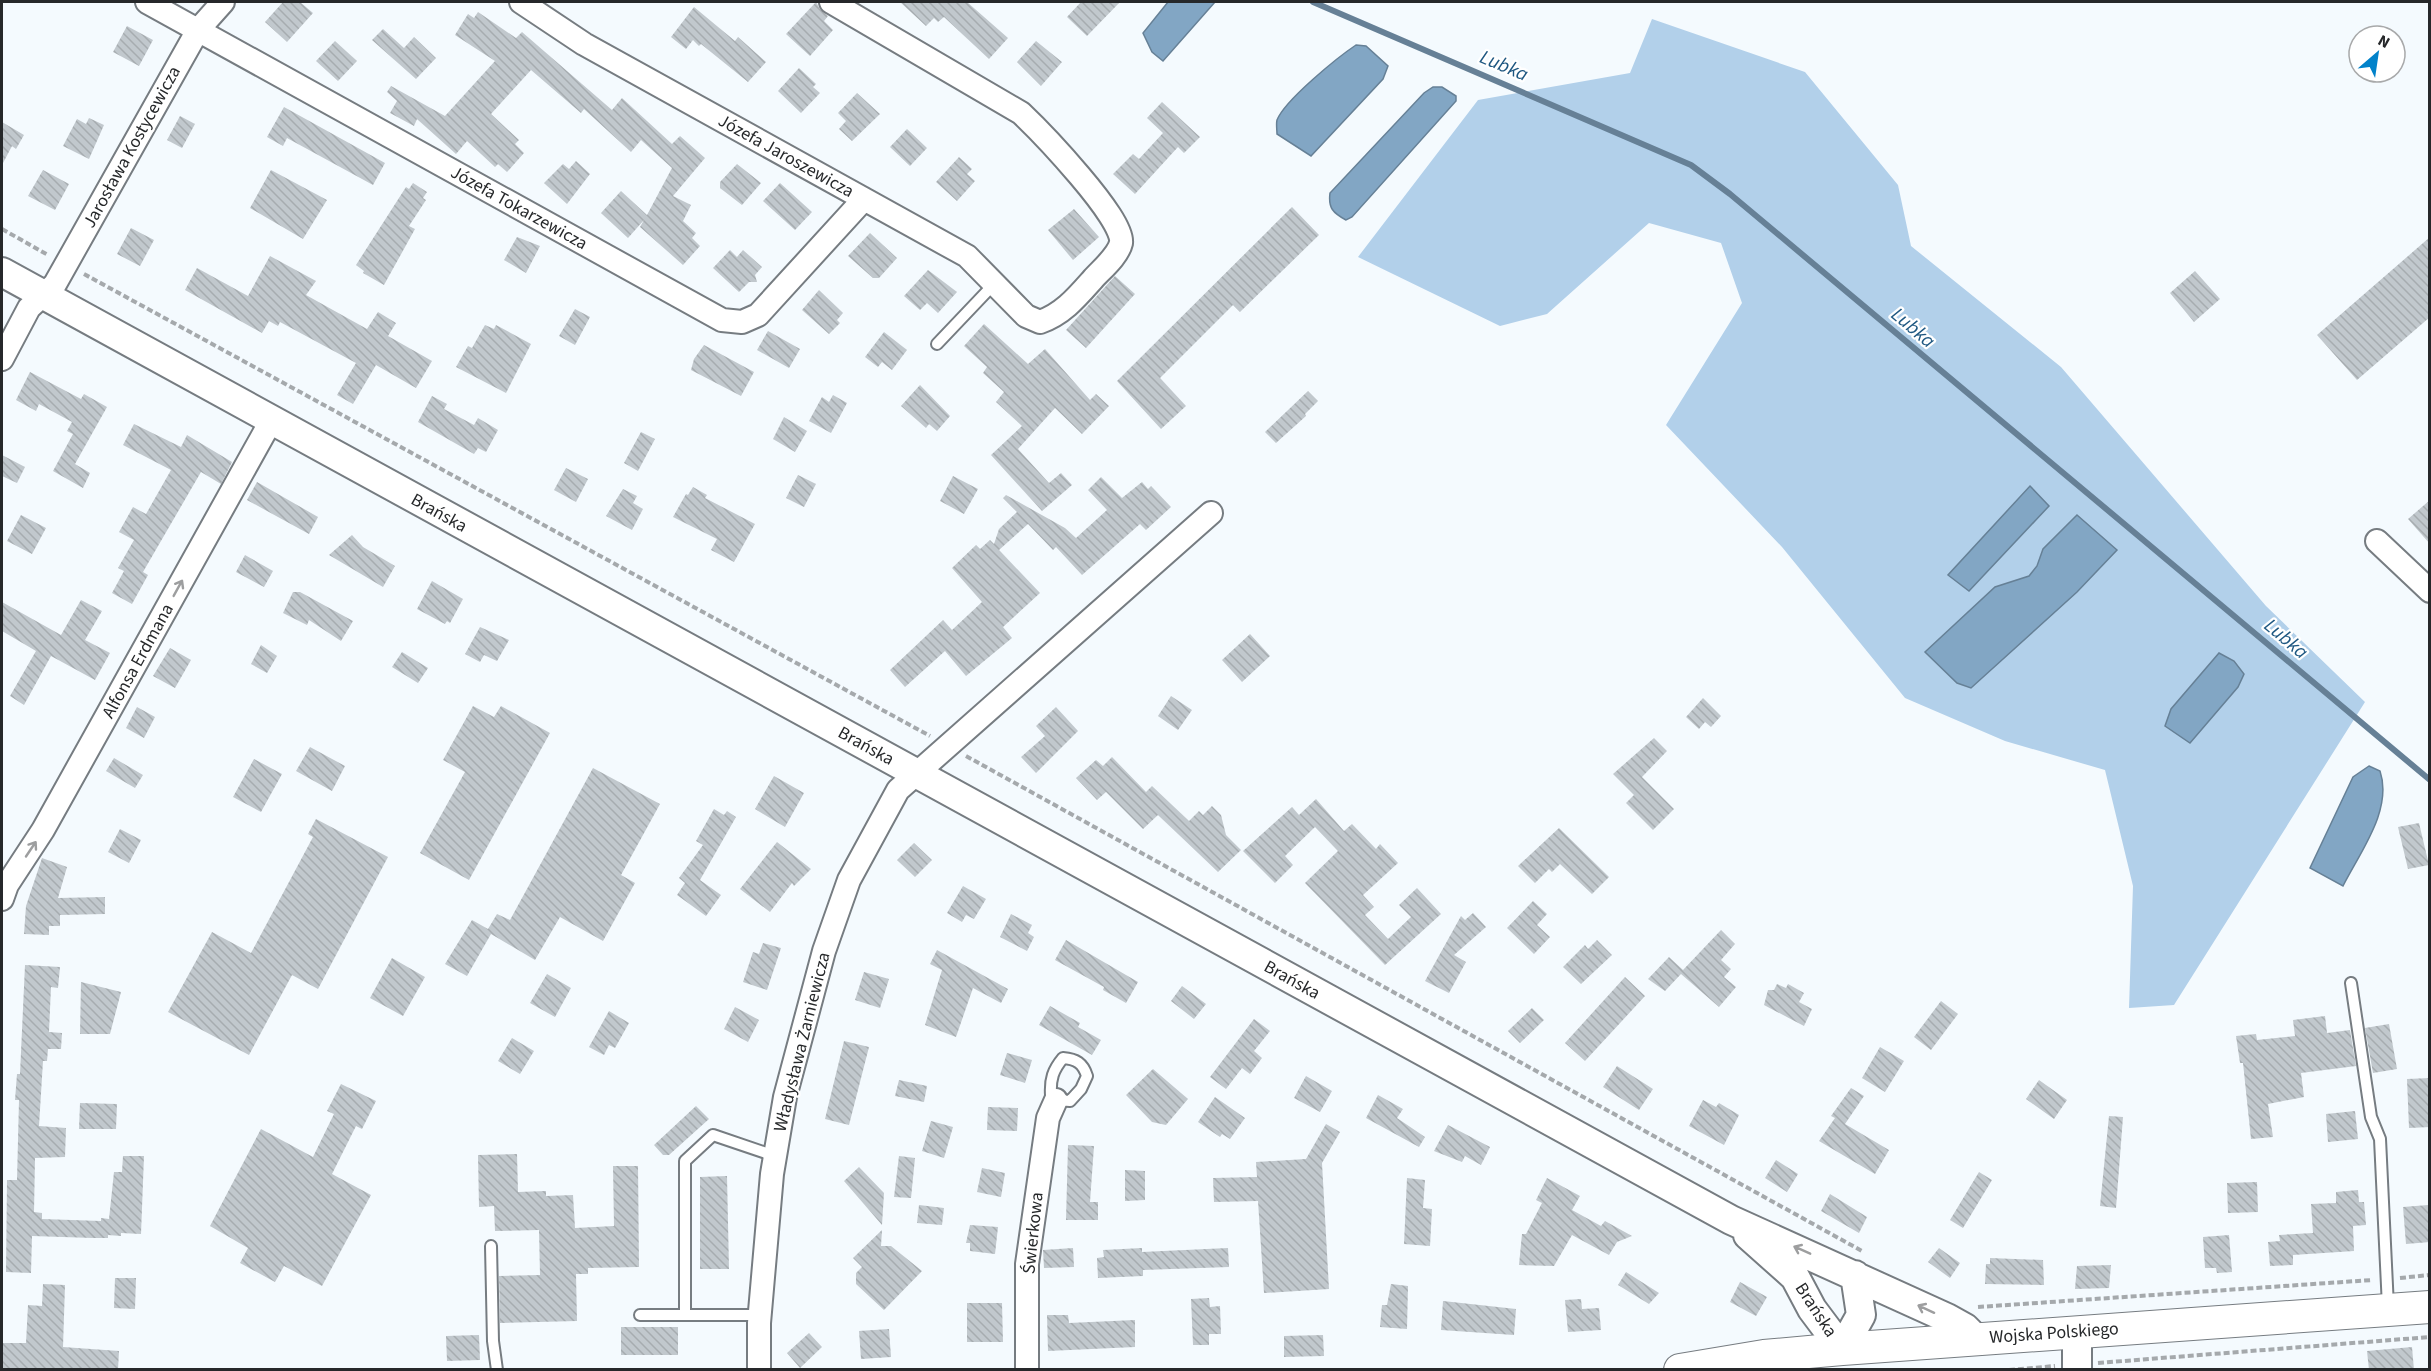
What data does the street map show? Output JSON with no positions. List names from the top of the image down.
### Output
{
  "streets": {
    "main road": ["Wojska Polskiego"],
    "street": [
      "Jarosława Kostycewicza",
      "Józefa Jaroszewicza",
      "Józefa Tokarzewicza",
      "Brańska",
      "Alfonsa Erdmana",
      "Władysława Żarniewicza",
      "Świerkowa"
    ]
  },
  "crossings": [
    ["Jarosława Kostycewicza", "Józefa Tokarzewicza"],
    ["Jarosława Kostycewicza", "Brańska"],
    ["Józefa Jaroszewicza", "Józefa Tokarzewicza"],
    ["Brańska", "Alfonsa Erdmana"],
    ["Brańska", "Władysława Żarniewicza"],
    ["Brańska", "Wojska Polskiego"]
  ],
  "one_way": ["Alfonsa Erdmana"],
  "water": ["Lubka"],
  "north": "top right"
}
